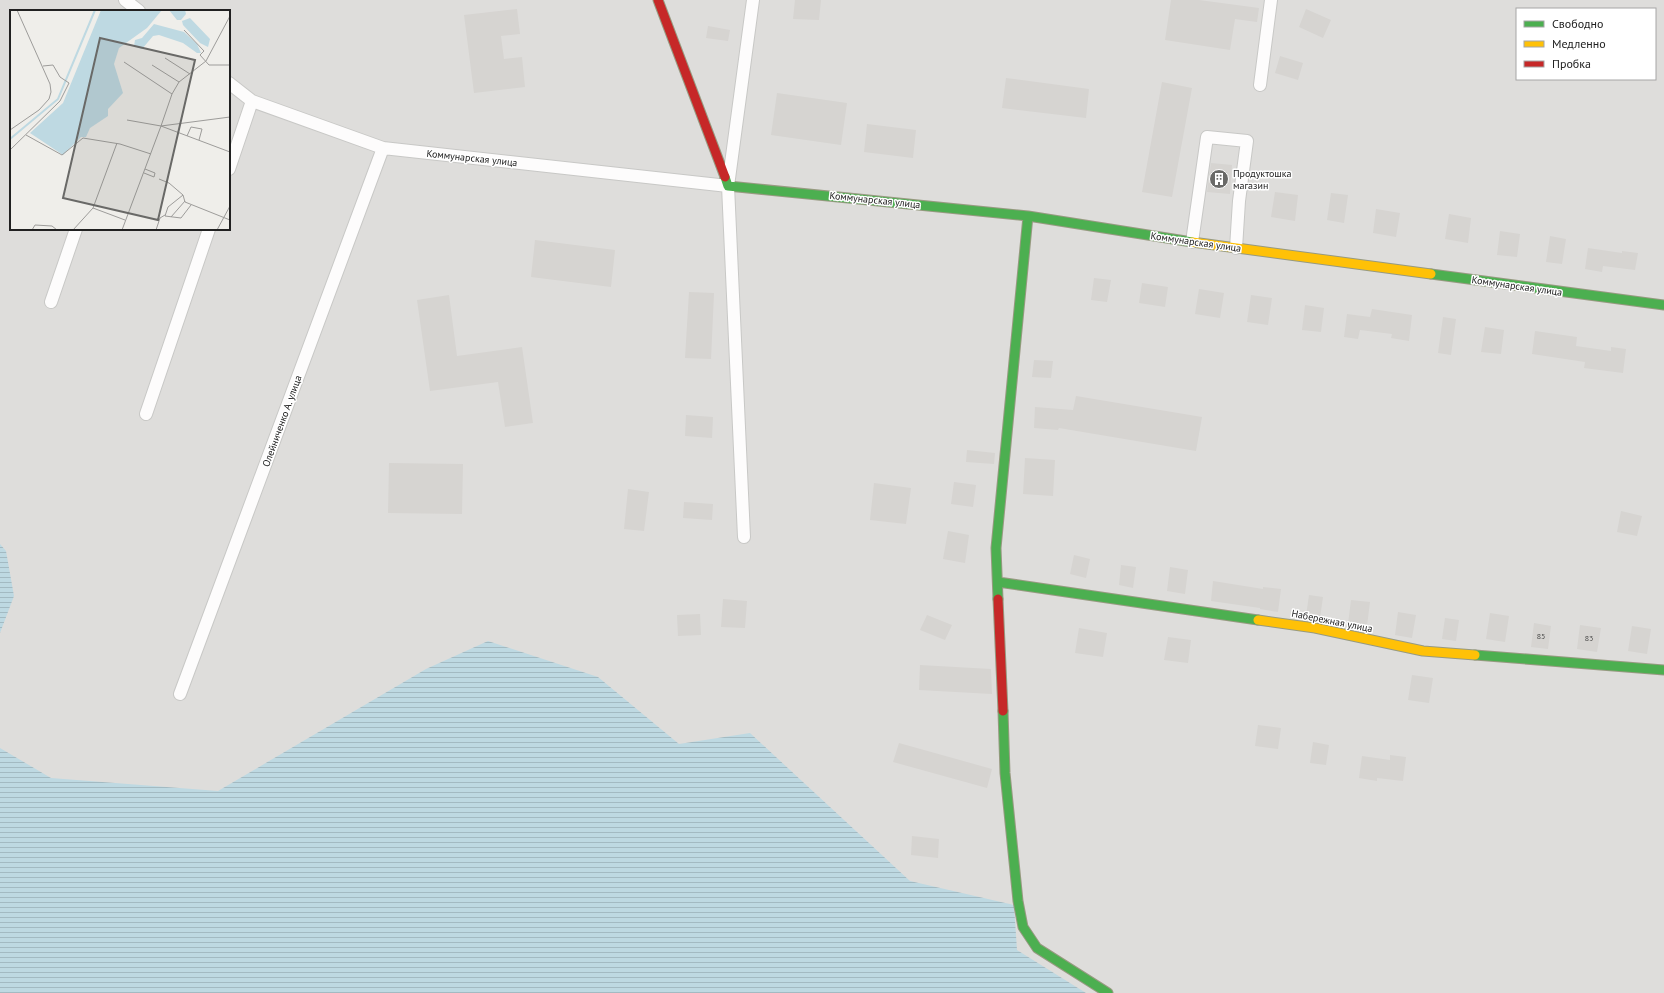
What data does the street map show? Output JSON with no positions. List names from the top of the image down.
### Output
{
  "streets": {
    "street": ["Коммунарская улица", "Олейниченко А. улица", "Набережная улица"]
  },
  "crossings": [
    ["Коммунарская улица", "Олейниченко А. улица"]
  ],
  "places": {
    "building": ["Продуктошка магазин"]
  },
  "house_numbers": ["85", "83"],
  "legend": ["Свободно", "Медленно", "Пробка"]
}
